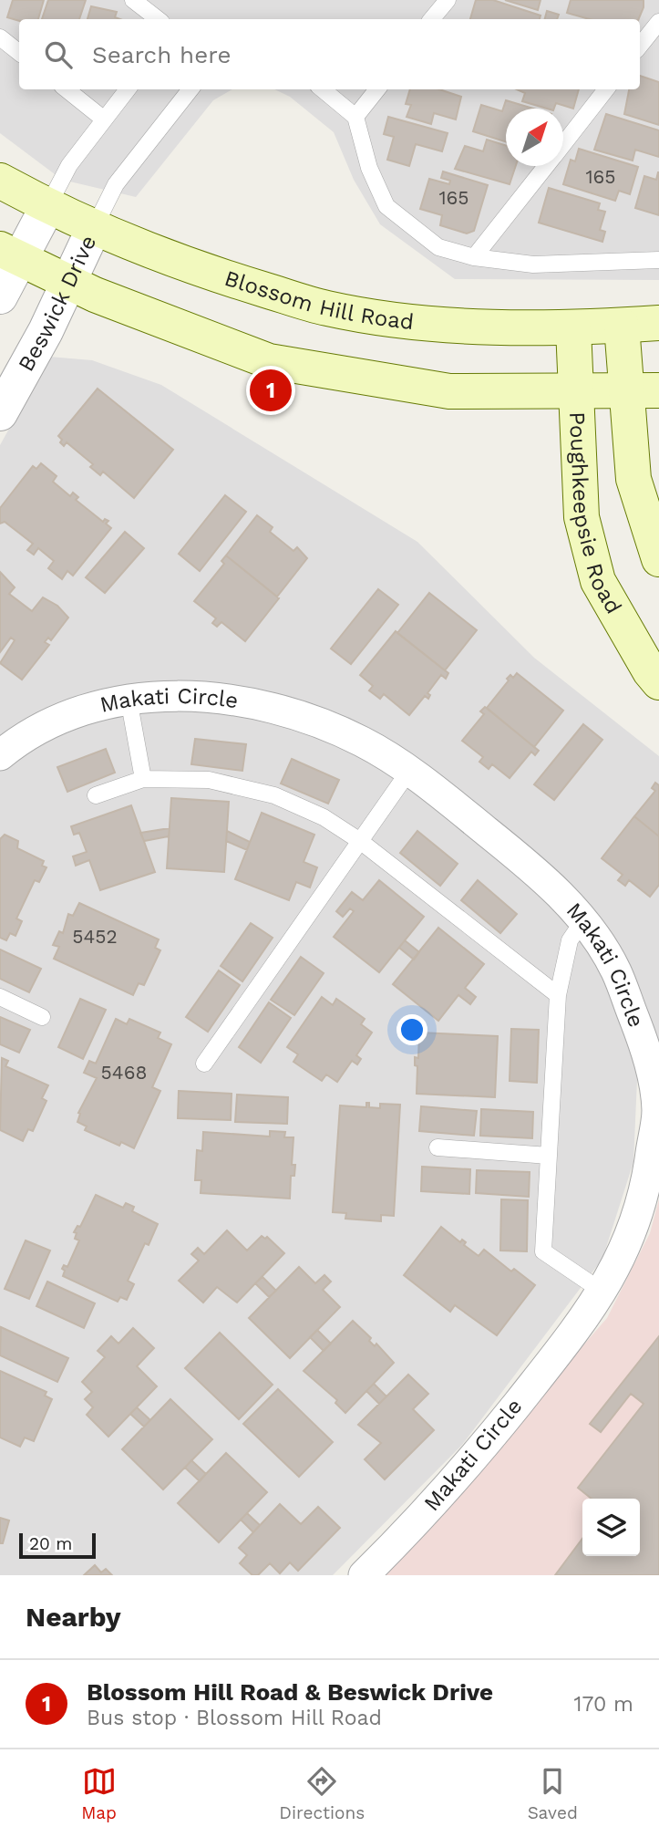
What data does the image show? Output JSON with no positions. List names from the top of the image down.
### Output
{
  "streets": {
    "main road": ["Blossom Hill Road", "Poughkeepsie Road"],
    "street": ["Beswick Drive", "Makati Circle"]
  },
  "crossings": [
    ["Blossom Hill Road", "Beswick Drive"],
    ["Blossom Hill Road", "Poughkeepsie Road"]
  ],
  "house_numbers": [
    "165",
    "165",
    "5452",
    "5468"
  ],
  "scale_bar": "20 m",
  "north": "top right",
  "page": {
    "search": "Search here",
    "pins": "1",
    "scale": "20 m",
    "heading": "Nearby",
    "list": [
      {
        "mark": "1",
        "name": "Blossom Hill Road & Beswick Drive",
        "note": "Bus stop · Blossom Hill Road",
        "value": "170 m"
      }
    ],
    "nav": ["Map", "Directions", "Saved"]
  }
}
